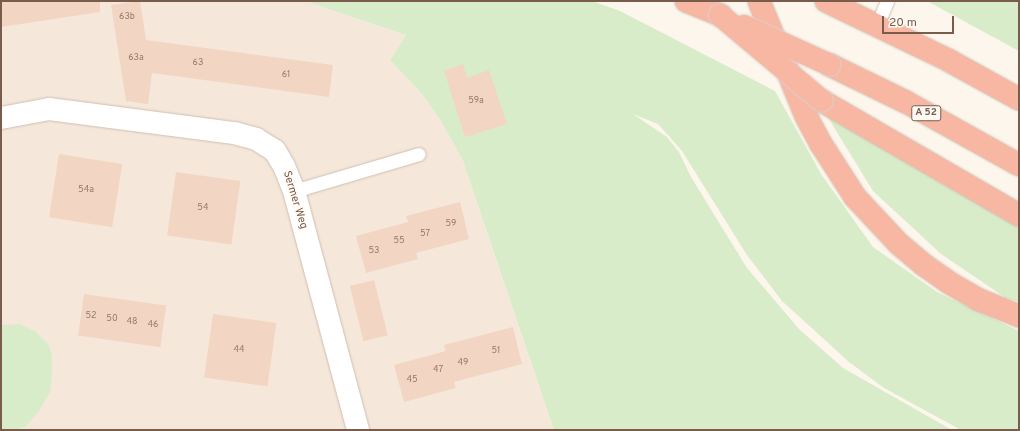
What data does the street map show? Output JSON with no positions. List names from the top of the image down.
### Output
{
  "streets": {
    "highway": ["A 52"],
    "street": ["Sermer Weg"]
  },
  "house_numbers": [
    "63b",
    "63a",
    "63",
    "61",
    "59a",
    "54a",
    "54",
    "59",
    "57",
    "55",
    "53",
    "52",
    "50",
    "48",
    "46",
    "44",
    "51",
    "49",
    "47",
    "45"
  ],
  "scale_bar": "20 m"
}
